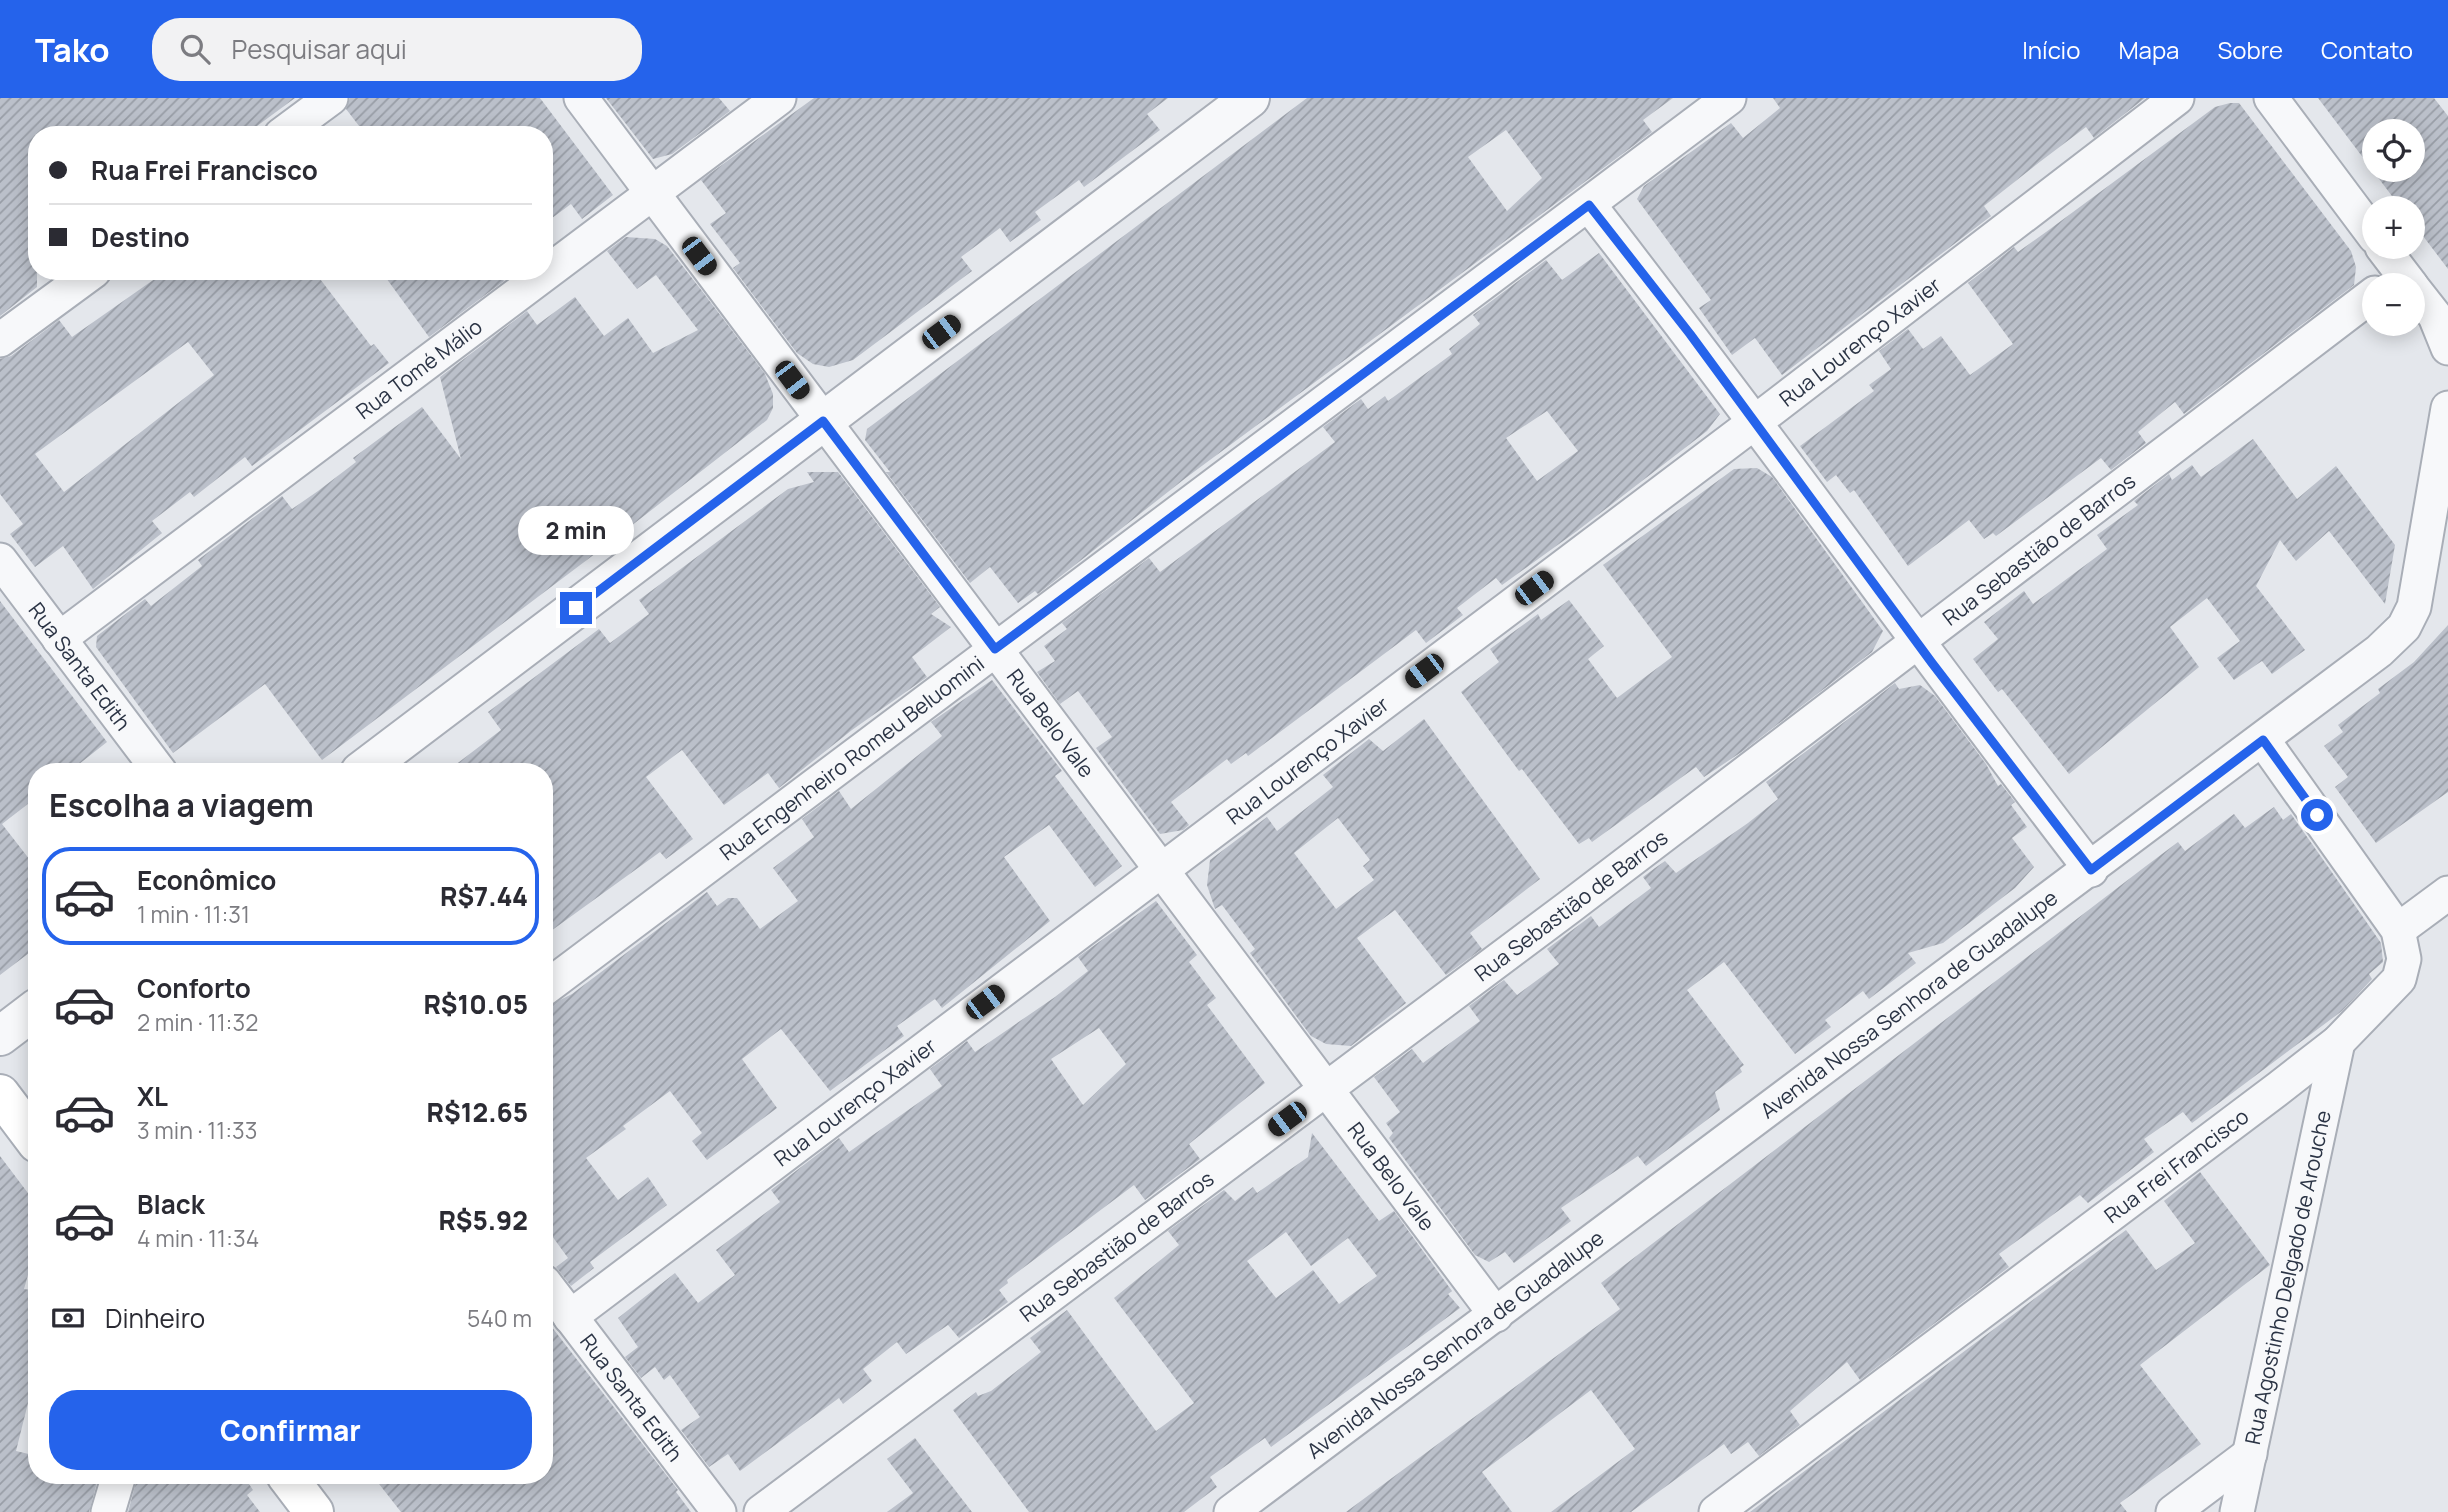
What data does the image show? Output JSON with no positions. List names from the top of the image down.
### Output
{
  "streets": {
    "street": [
      "Rua Lourenço Xavier",
      "Rua Tomé Málio",
      "Rua Sebastião de Barros",
      "Rua Santa Edith",
      "Rua Belo Vale",
      "Rua Engenheiro Romeu Beluomini",
      "Avenida Nossa Senhora de Guadalupe",
      "Rua Frei Francisco",
      "Rua Agostinho Delgado de Arouche"
    ]
  },
  "crossings": [
    ["Rua Lourenço Xavier", "Rua Santa Edith"],
    ["Rua Lourenço Xavier", "Rua Belo Vale"],
    ["Rua Tomé Málio", "Rua Santa Edith"],
    ["Rua Tomé Málio", "Rua Belo Vale"],
    ["Rua Sebastião de Barros", "Rua Belo Vale"],
    ["Rua Belo Vale", "Rua Engenheiro Romeu Beluomini"],
    ["Rua Belo Vale", "Avenida Nossa Senhora de Guadalupe"],
    ["Avenida Nossa Senhora de Guadalupe", "Rua Frei Francisco"],
    ["Rua Frei Francisco", "Rua Agostinho Delgado de Arouche"]
  ],
  "page": {
    "header": "Tako",
    "search": "Pesquisar aqui",
    "nav": [
      "Início",
      "Mapa",
      "Sobre",
      "Contato"
    ],
    "map_buttons": ["+", "−"],
    "banner": ["Rua Frei Francisco", "Destino"],
    "bubble": "2 min",
    "heading": "Escolha a viagem",
    "list": [
      {
        "name": "Econômico",
        "note": "1 min · 11:31",
        "value": "R$7.44"
      },
      {
        "name": "Conforto",
        "note": "2 min · 11:32",
        "value": "R$10.05"
      },
      {
        "name": "XL",
        "note": "3 min · 11:33",
        "value": "R$12.65"
      },
      {
        "name": "Black",
        "note": "4 min · 11:34",
        "value": "R$5.92"
      }
    ],
    "pay": ["Dinheiro", "540 m"],
    "buttons": "Confirmar"
  }
}
